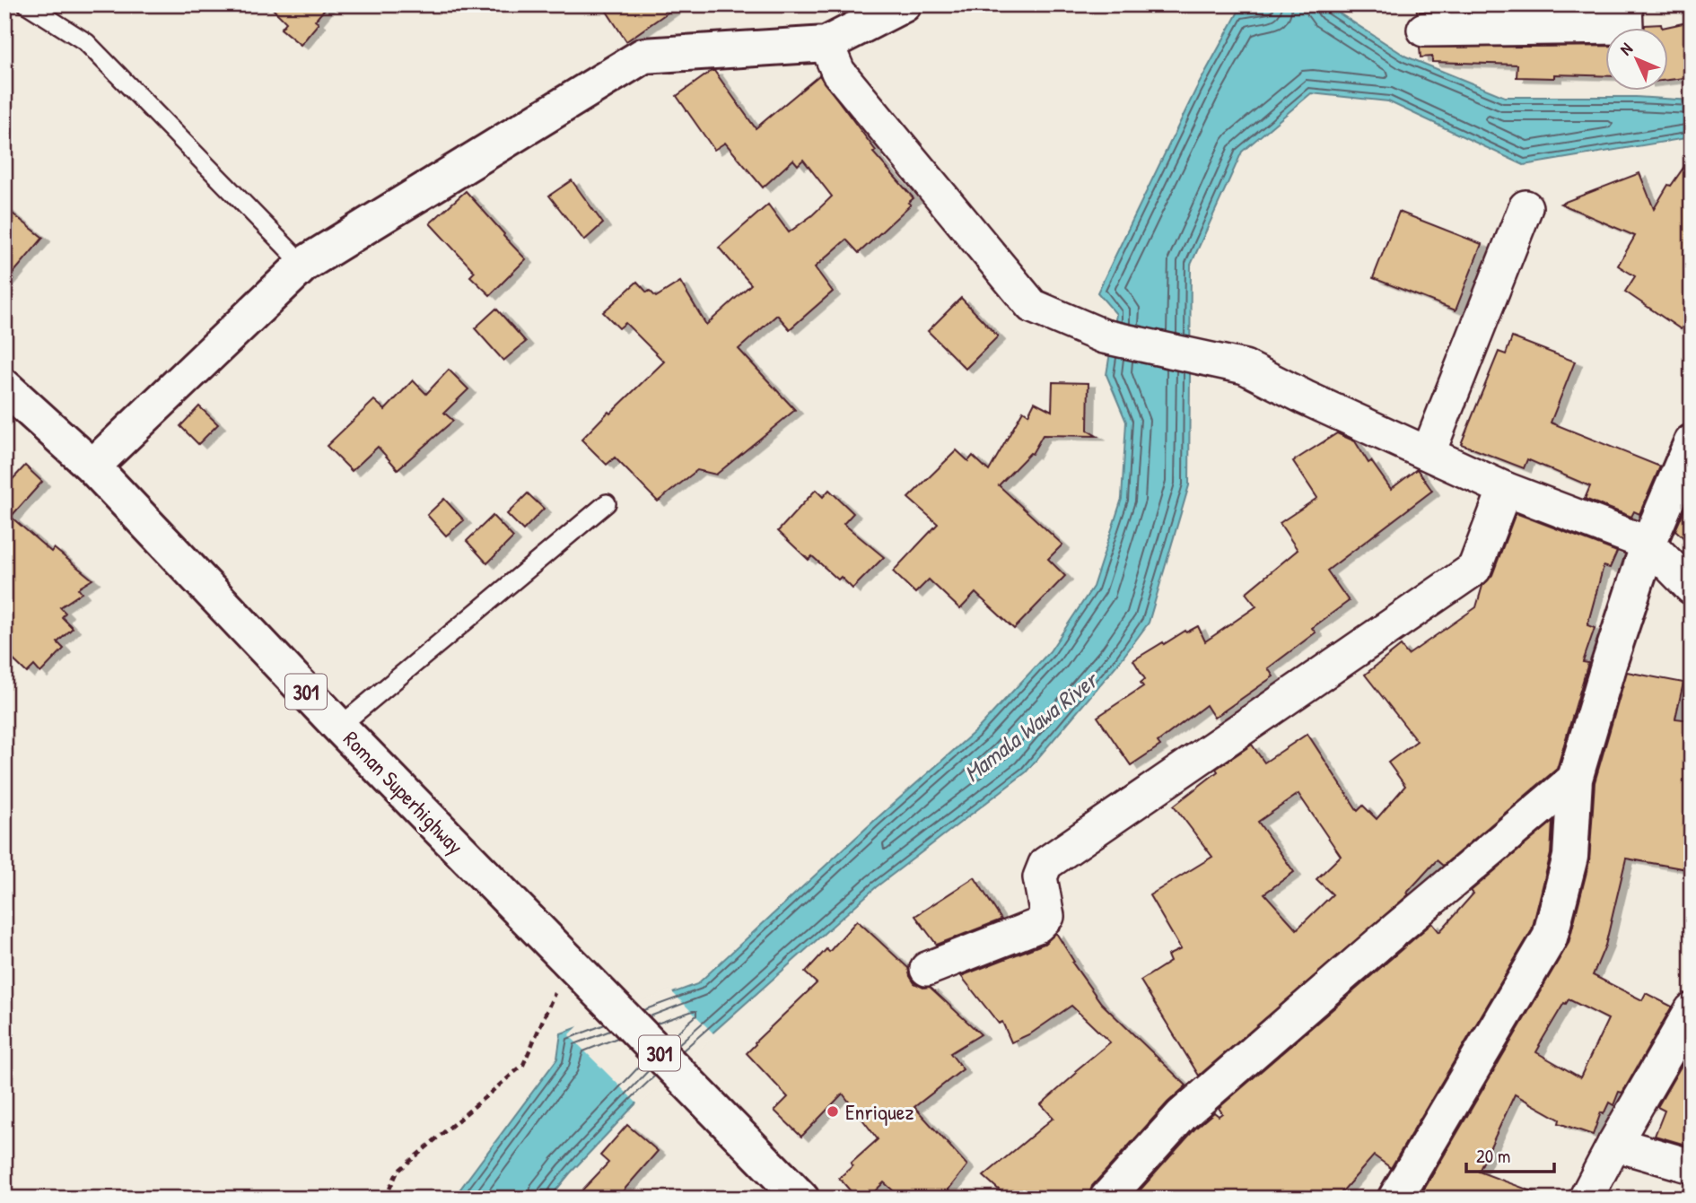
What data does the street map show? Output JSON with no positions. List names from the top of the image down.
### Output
{
  "streets": {
    "street": ["301", "Roman Superhighway"]
  },
  "water": ["Mamala Wawa River"],
  "places": ["Enriquez"],
  "scale_bar": "20 m",
  "north": "top left"
}
